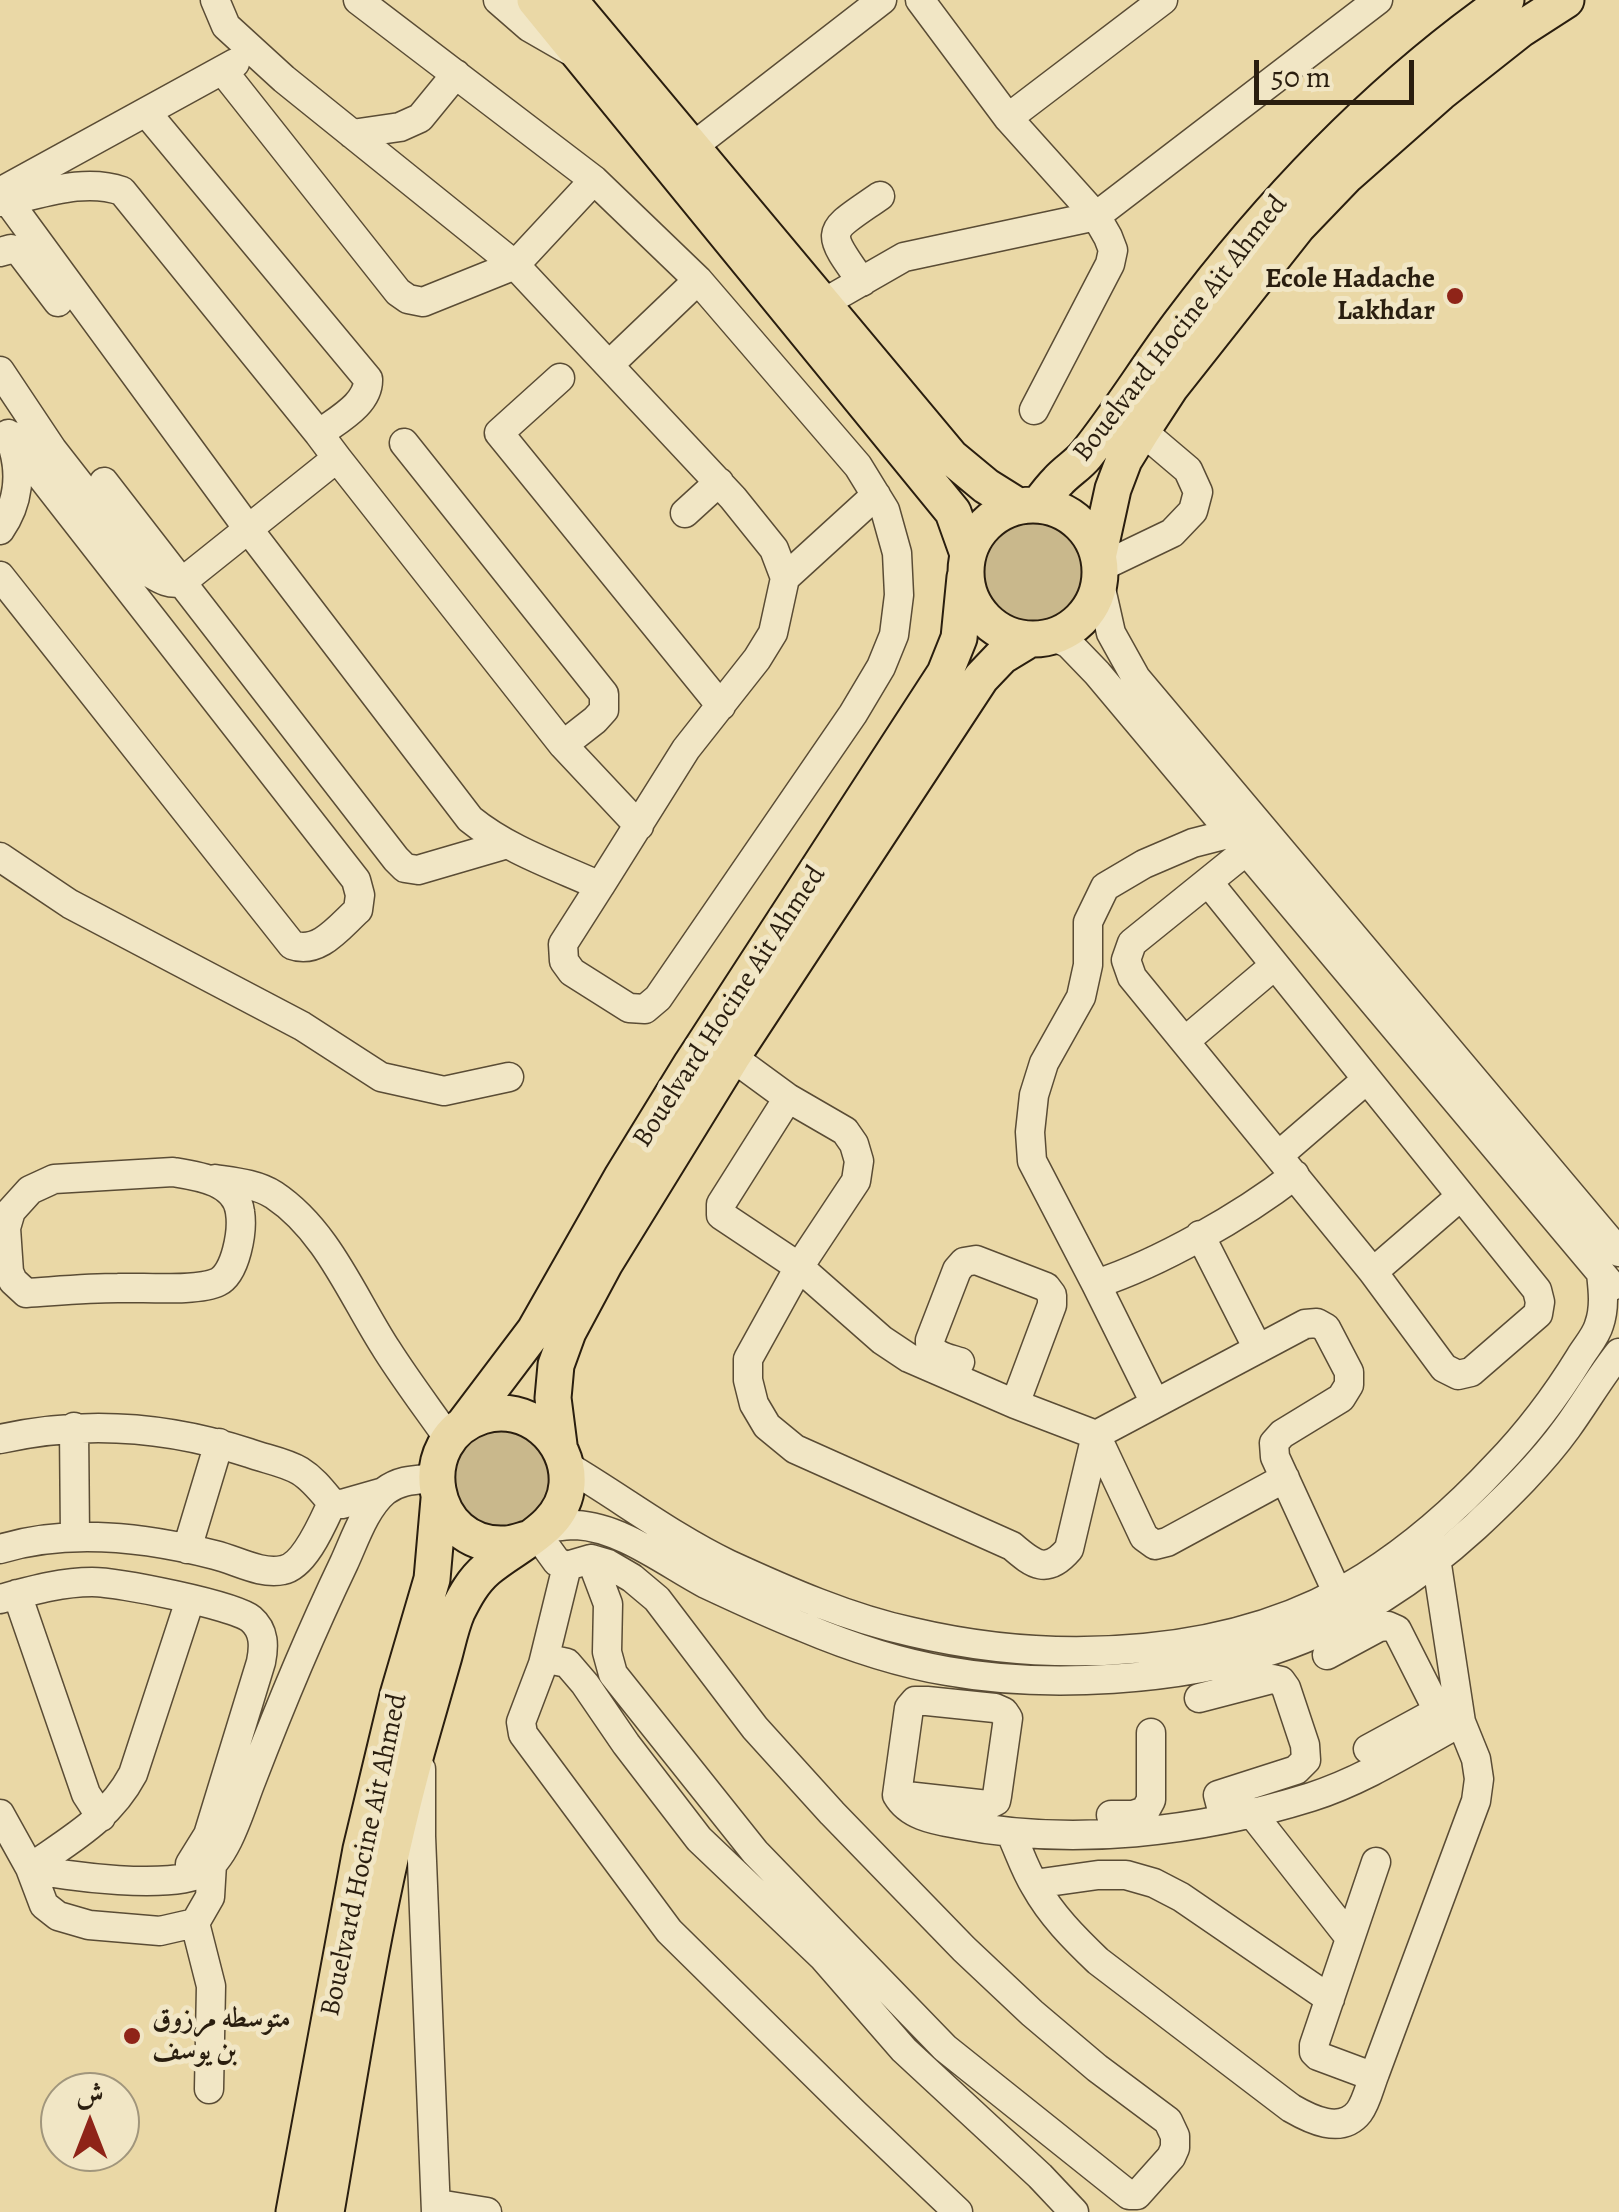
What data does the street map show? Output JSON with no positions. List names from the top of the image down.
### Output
{
  "streets": {
    "main road": ["Bouelvard Hocine Ait Ahmed"]
  },
  "places": ["Ecole Hadache Lakhdar", "متوسطه مرزوق بن يوسف"],
  "scale_bar": "50 m",
  "north": "top"
}
